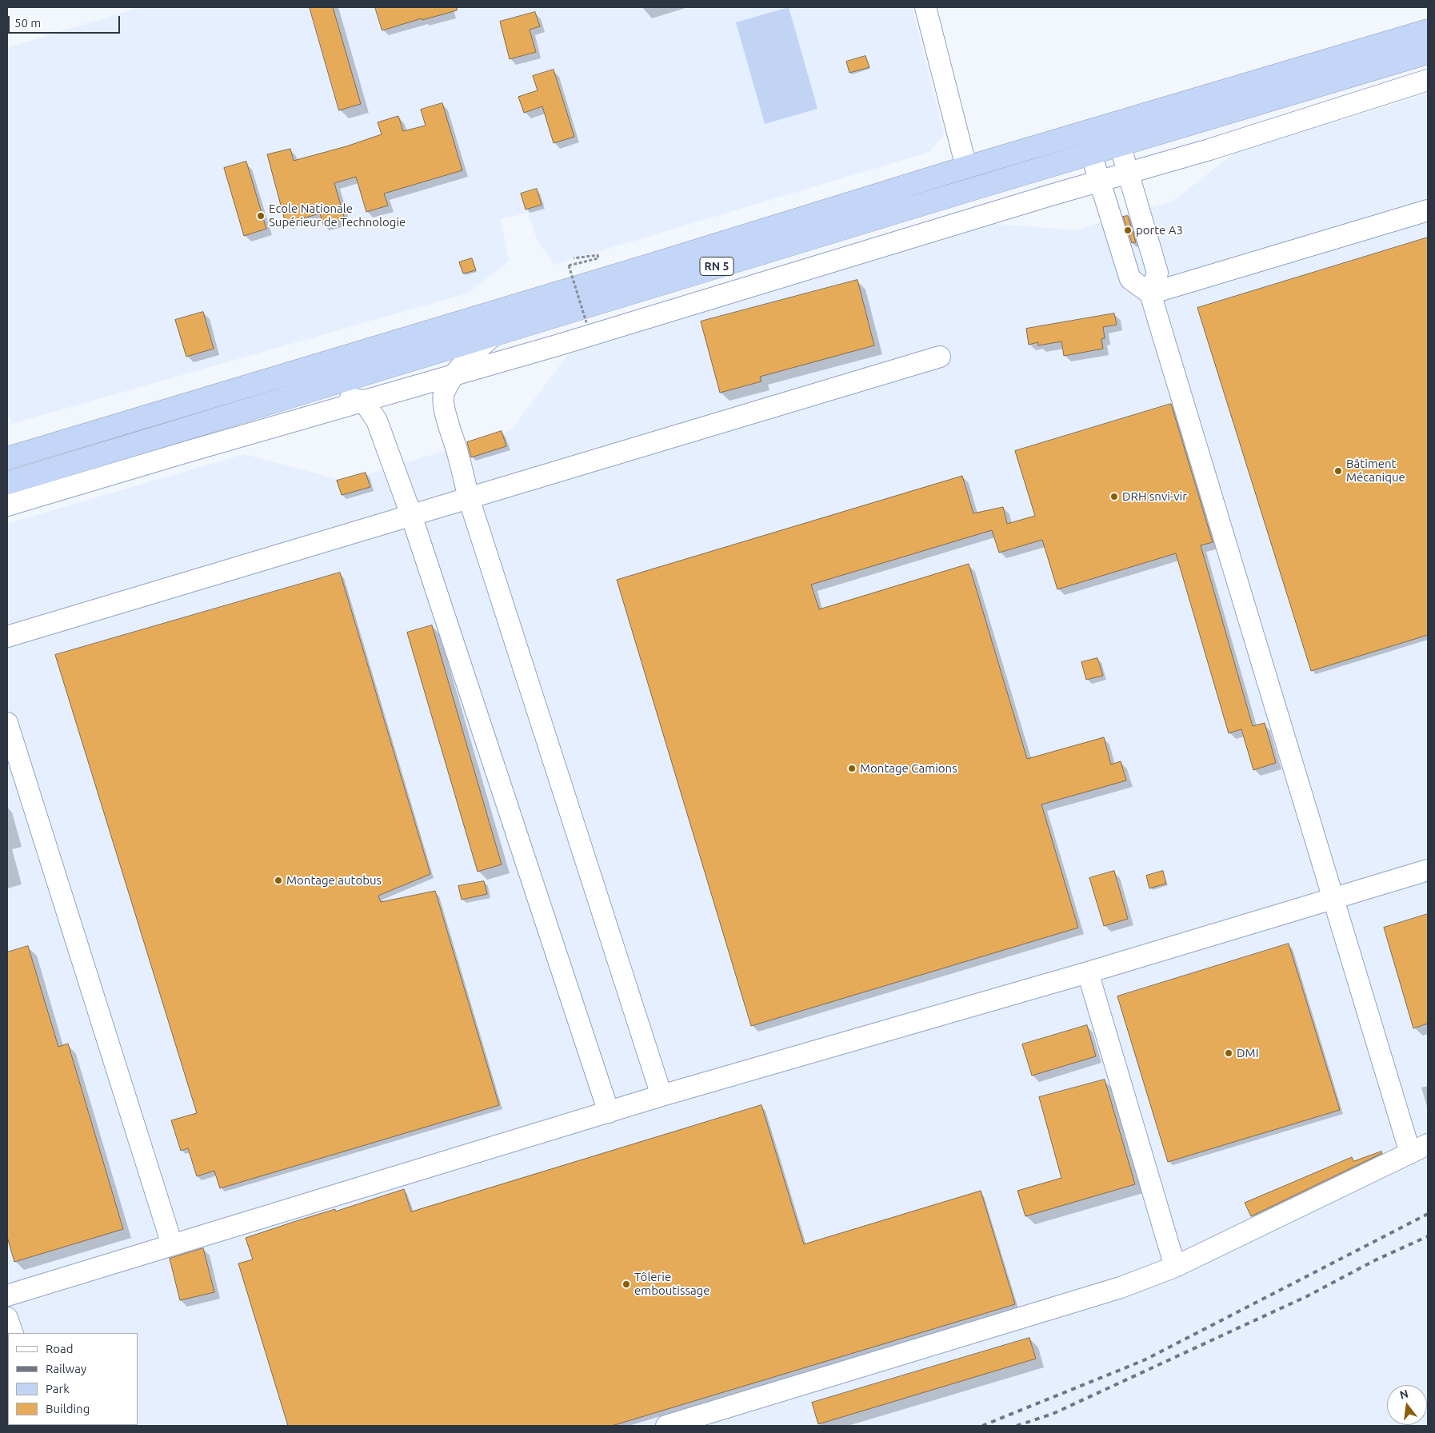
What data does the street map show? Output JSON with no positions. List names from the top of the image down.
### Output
{
  "streets": {
    "highway": ["RN 5"]
  },
  "places": [
    "Ecole Nationale Supérieur de Technologie",
    "porte A3",
    "Bâtiment Mécanique",
    "DRH snvi-vir",
    "Montage Camions",
    "Montage autobus",
    "DMI",
    "Tôlerie emboutissage"
  ],
  "legend": [
    "Road",
    "Railway",
    "Park",
    "Building"
  ],
  "scale_bar": "50 m",
  "north": "top"
}
